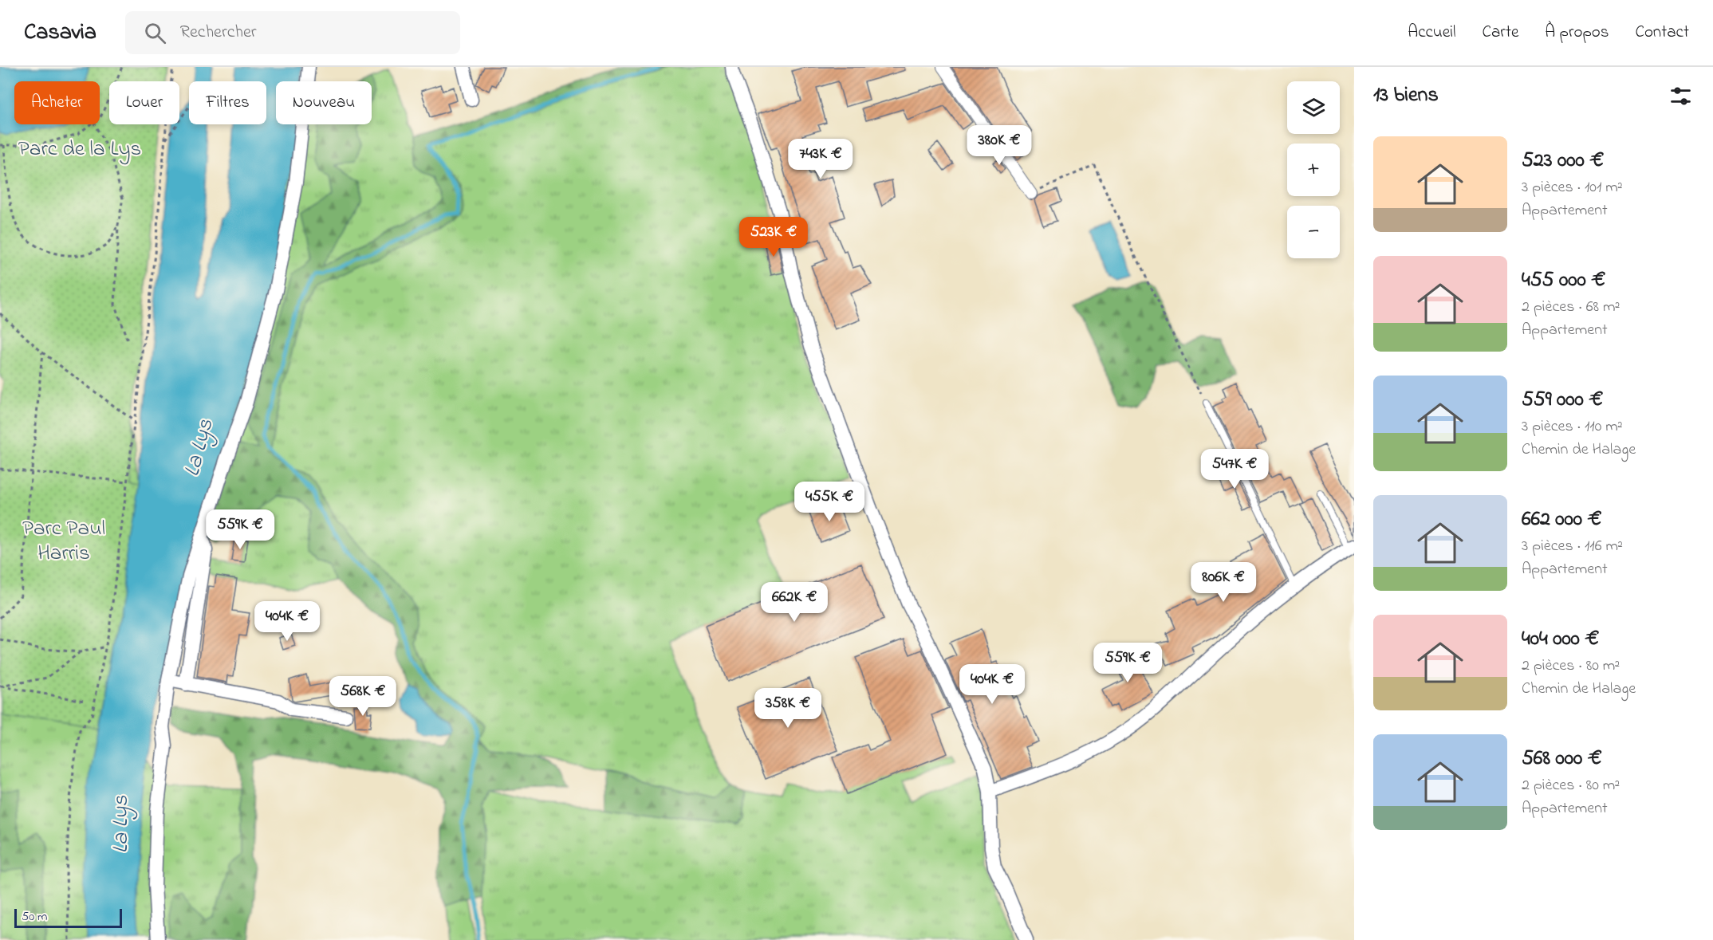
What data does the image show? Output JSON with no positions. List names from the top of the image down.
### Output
{
  "water": ["La Lys"],
  "parks": ["Parc de la Lys", "Parc Paul Harris"],
  "scale_bar": "50 m",
  "page": {
    "header": "Casavia",
    "search": "Rechercher",
    "nav": [
      "Accueil",
      "Carte",
      "À propos",
      "Contact"
    ],
    "heading": "13 biens",
    "map_buttons": ["+", "−"],
    "chip": [
      "Acheter",
      "Louer",
      "Filtres",
      "Nouveau"
    ],
    "list": [
      {
        "name": "523 000 €",
        "note": "3 pièces · 101 m² · Appartement"
      },
      {
        "name": "455 000 €",
        "note": "2 pièces · 68 m² · Appartement"
      },
      {
        "name": "559 000 €",
        "note": "3 pièces · 110 m² · Chemin de Halage"
      },
      {
        "name": "662 000 €",
        "note": "3 pièces · 116 m² · Appartement"
      },
      {
        "name": "404 000 €",
        "note": "2 pièces · 80 m² · Chemin de Halage"
      },
      {
        "name": "568 000 €",
        "note": "2 pièces · 80 m² · Appartement"
      }
    ],
    "price": [
      "380K €",
      "743K €",
      "523K €",
      "547K €",
      "455K €",
      "559K €",
      "806K €",
      "662K €",
      "404K €",
      "559K €",
      "404K €",
      "568K €",
      "358K €"
    ],
    "scale": "50 m"
  }
}
